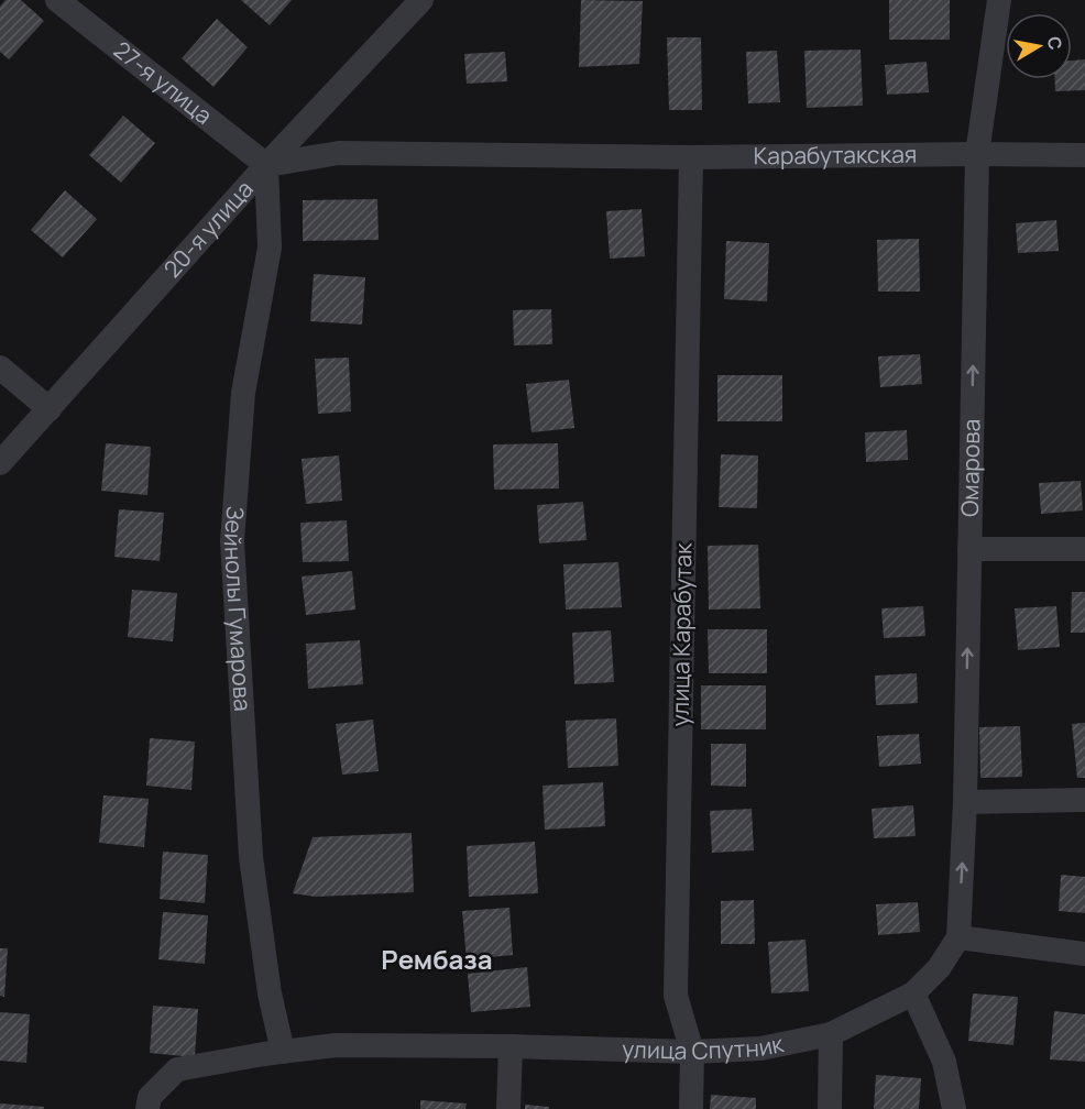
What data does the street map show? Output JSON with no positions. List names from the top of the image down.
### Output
{
  "streets": {
    "street": [
      "27-я улица",
      "Карабутакская",
      "20-я улица",
      "Омарова",
      "Зейнолы Гумарова",
      "улица Карабутак",
      "улица Спутник"
    ]
  },
  "crossings": [
    ["27-я улица", "Карабутакская"],
    ["27-я улица", "20-я улица"],
    ["27-я улица", "Зейнолы Гумарова"],
    ["Карабутакская", "20-я улица"],
    ["Карабутакская", "Омарова"],
    ["Карабутакская", "Зейнолы Гумарова"],
    ["Карабутакская", "улица Карабутак"],
    ["20-я улица", "Зейнолы Гумарова"],
    ["Омарова", "улица Спутник"],
    ["Зейнолы Гумарова", "улица Спутник"],
    ["улица Карабутак", "улица Спутник"]
  ],
  "one_way": ["Омарова"],
  "districts": ["Рембаза"],
  "north": "right"
}
